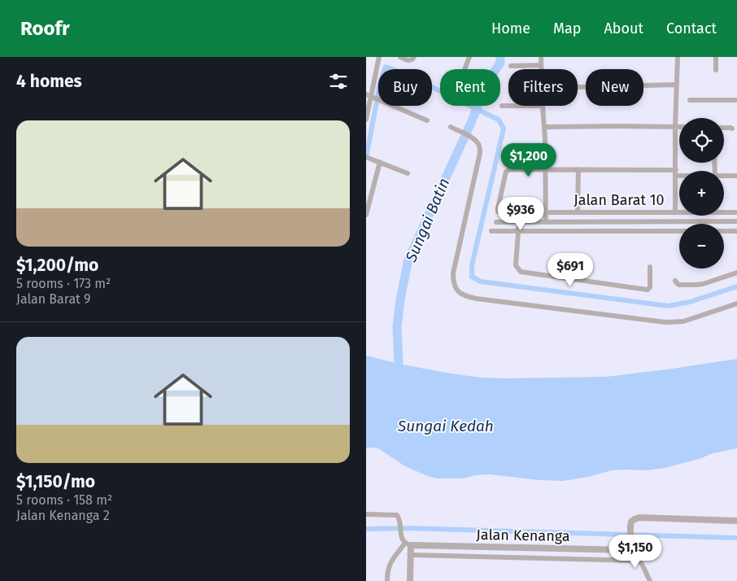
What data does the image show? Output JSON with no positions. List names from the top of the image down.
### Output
{
  "streets": {
    "street": ["Jalan Barat 10", "Jalan Kenanga"]
  },
  "water": ["Sungai Batin", "Sungai Kedah"],
  "page": {
    "header": "Roofr",
    "nav": [
      "Home",
      "Map",
      "About",
      "Contact"
    ],
    "heading": "4 homes",
    "chip": [
      "Buy",
      "Rent",
      "Filters",
      "New"
    ],
    "list": [
      {
        "name": "$1,200/mo",
        "note": "5 rooms · 173 m² · Jalan Barat 9"
      },
      {
        "name": "$1,150/mo",
        "note": "5 rooms · 158 m² · Jalan Kenanga 2"
      }
    ],
    "map_buttons": ["+", "−"],
    "price": [
      "$1,200",
      "$936",
      "$691",
      "$1,150"
    ]
  }
}
